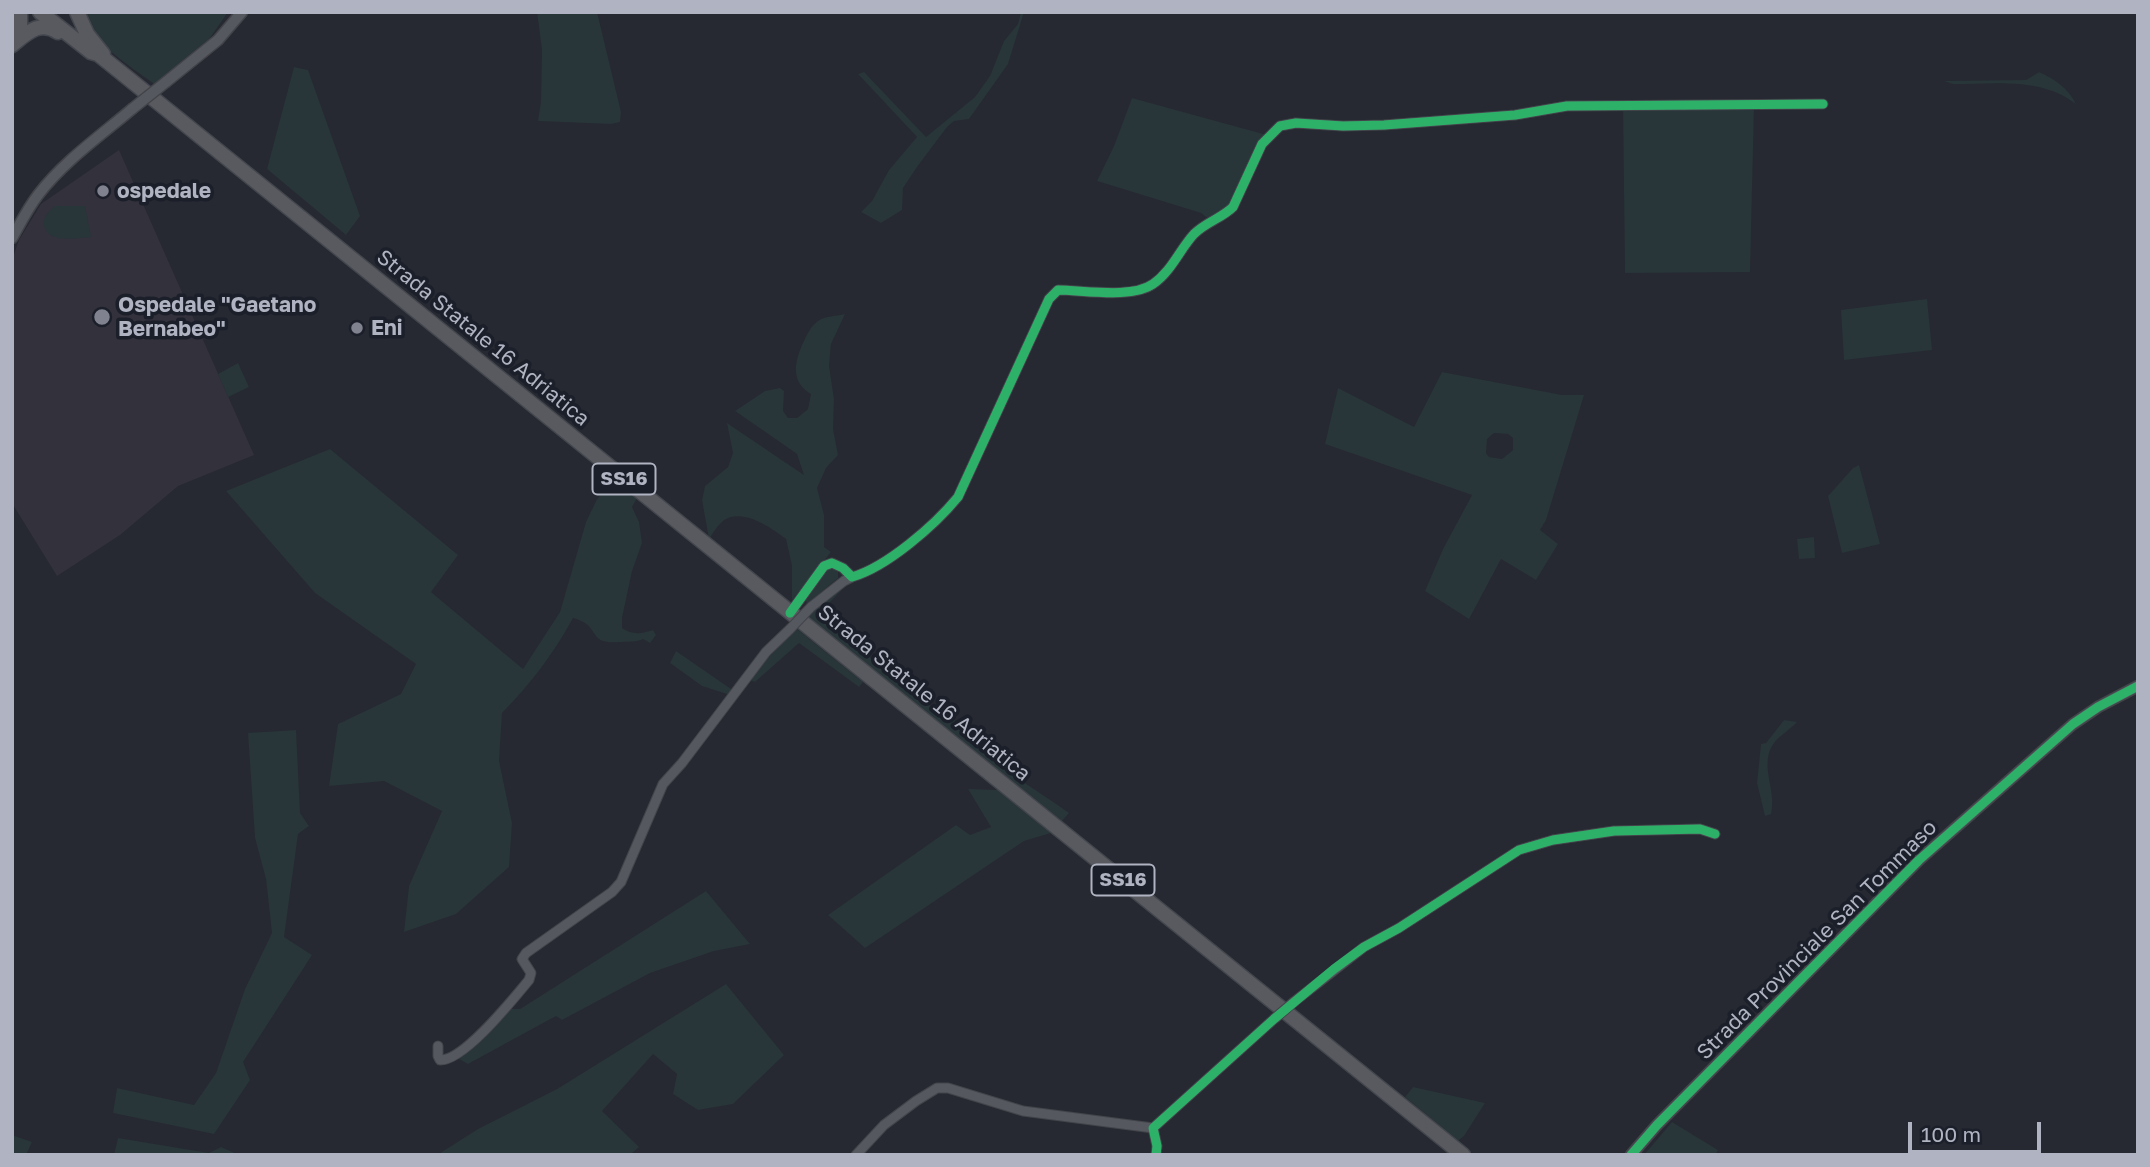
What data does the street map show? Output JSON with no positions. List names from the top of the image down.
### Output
{
  "streets": {
    "main road": ["Strada Statale 16 Adriatica", "SS16"],
    "street": ["Strada Provinciale San Tommaso"]
  },
  "places": ["ospedale", "Ospedale \"Gaetano Bernabeo\"", "Eni"],
  "scale_bar": "100 m"
}
